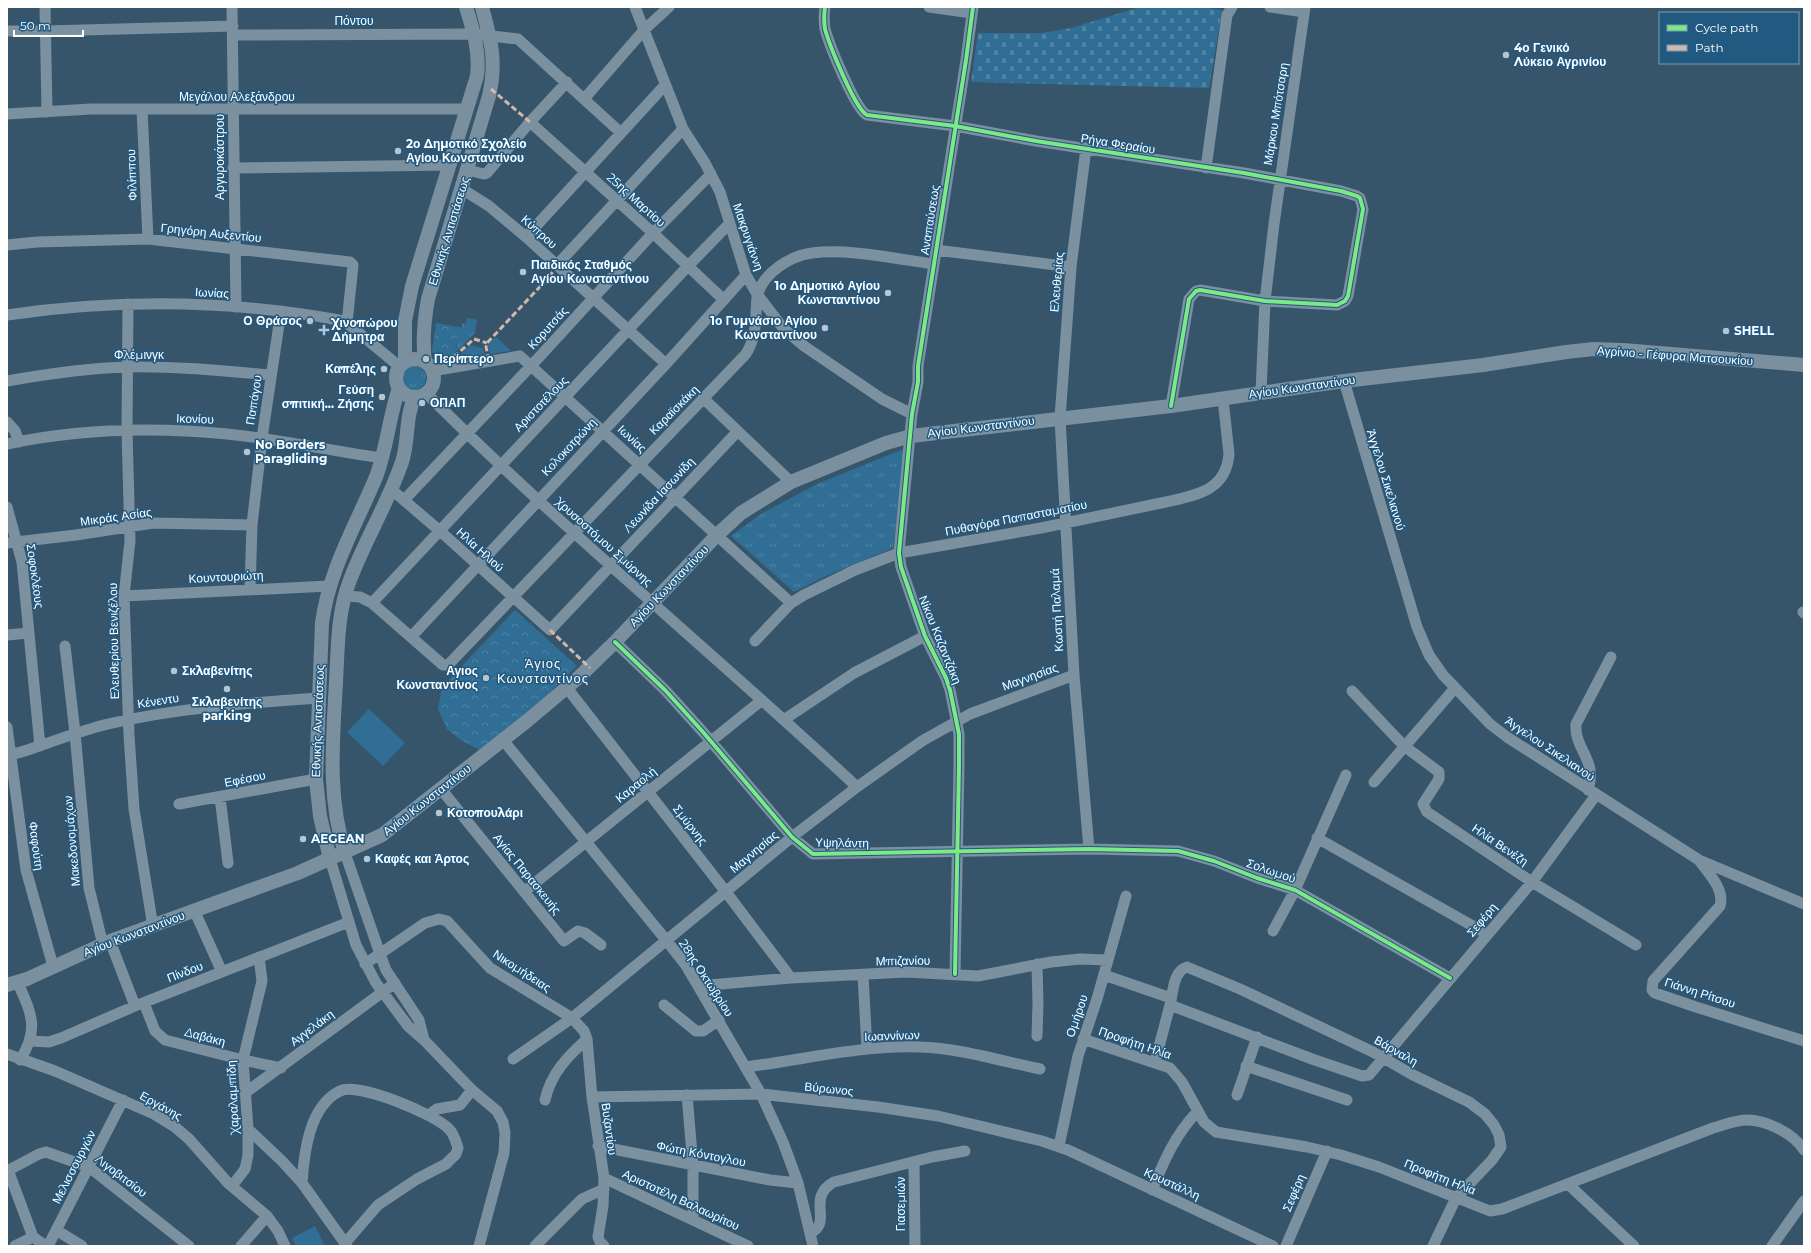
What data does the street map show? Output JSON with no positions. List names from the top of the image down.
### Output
{
  "streets": {
    "main road": ["Εθνικής Αντιστάσεως", "Αγρίνιο - Γέφυρα Ματσουκίου", "Αγίου Κωνσταντίνου"],
    "street": [
      "Πόντου",
      "Μεγάλου Αλεξάνδρου",
      "Μάρκου Μπότσαρη",
      "Ρήγα Φεραίου",
      "Αργυροκάστρου",
      "Φιλίππου",
      "25ης Μαρτίου",
      "Αναπαύσεως",
      "Κύπρου",
      "Γρηγόρη Αυξεντίου",
      "Μακρυγιάννη",
      "Ελευθερίας",
      "Ιωνίας",
      "Κορυτσάς",
      "Φλέμινγκ",
      "Παπάγου",
      "Αριστοτέλους",
      "Καραϊσκάκη",
      "Ικονίου",
      "Κολοκοτρώνη",
      "Άγγελου Σικελιανού",
      "Λεωνίδα Ιασωνίδη",
      "Μικράς Ασίας",
      "Πυθαγόρα Παπασταματίου",
      "Χρυσοστόμου Σμύρνης",
      "Ηλία Ηλιού",
      "Σοφοκλέους",
      "Κουντουριώτη",
      "Κωστή Παλαμά",
      "Νίκου Καζαντζάκη",
      "Ελευθερίου Βενιζέλου",
      "Μαγνησίας",
      "Κένεντυ",
      "Εφέσου",
      "Καραολή",
      "Σμύρνης",
      "Μακεδονομάχων",
      "Υψηλάντη",
      "Ηλία Βενέζη",
      "Φαφούτη",
      "Σολωμού",
      "Αγίας Παρασκευής",
      "Σεφέρη",
      "Μπιζανίου",
      "Νικομήδειας",
      "Πίνδου",
      "28ης Οκτωβρίου",
      "Γιάννη Ρίτσου",
      "Ομήρου",
      "Αγγελάκη",
      "Ιωαννίνων",
      "Δαβάκη",
      "Προφήτη Ηλία",
      "Βάρναλη",
      "Βύρωνος",
      "Χαραλαμπίδη",
      "Εργάνης",
      "Βυζαντίου",
      "Φώτη Κόντογλου",
      "Μελισσουργών",
      "Λιγοβιτσίου",
      "Κρυστάλλη",
      "Αριστοτέλη Βαλαωρίτου",
      "Γιασεμιών"
    ]
  },
  "crossings": [
    ["Πόντου", "Αργυροκάστρου"],
    ["Πόντου", "Εθνικής Αντιστάσεως"],
    ["Μεγάλου Αλεξάνδρου", "Αργυροκάστρου"],
    ["Μεγάλου Αλεξάνδρου", "Φιλίππου"],
    ["Μεγάλου Αλεξάνδρου", "Εθνικής Αντιστάσεως"],
    ["Μάρκου Μπότσαρη", "Ρήγα Φεραίου"],
    ["Μάρκου Μπότσαρη", "Αγίου Κωνσταντίνου"],
    ["Ρήγα Φεραίου", "Αναπαύσεως"],
    ["Ρήγα Φεραίου", "Ελευθερίας"],
    ["Αργυροκάστρου", "Γρηγόρη Αυξεντίου"],
    ["Αργυροκάστρου", "Ιωνίας"],
    ["Φιλίππου", "Γρηγόρη Αυξεντίου"],
    ["25ης Μαρτίου", "Κορυτσάς"],
    ["25ης Μαρτίου", "Αριστοτέλους"],
    ["25ης Μαρτίου", "Κολοκοτρώνη"],
    ["Αναπαύσεως", "Μακρυγιάννη"],
    ["Αναπαύσεως", "Αγίου Κωνσταντίνου"],
    ["Αναπαύσεως", "Καραϊσκάκη"],
    ["Αναπαύσεως", "Νίκου Καζαντζάκη"],
    ["Εθνικής Αντιστάσεως", "Κύπρου"],
    ["Εθνικής Αντιστάσεως", "Ιωνίας"],
    ["Εθνικής Αντιστάσεως", "Αγίου Κωνσταντίνου"],
    ["Εθνικής Αντιστάσεως", "Ικονίου"],
    ["Εθνικής Αντιστάσεως", "Χρυσοστόμου Σμύρνης"],
    ["Εθνικής Αντιστάσεως", "Ηλία Ηλιού"],
    ["Εθνικής Αντιστάσεως", "Κουντουριώτη"],
    ["Εθνικής Αντιστάσεως", "Κένεντυ"],
    ["Εθνικής Αντιστάσεως", "Εφέσου"],
    ["Εθνικής Αντιστάσεως", "Νικομήδειας"],
    ["Εθνικής Αντιστάσεως", "Πίνδου"],
    ["Εθνικής Αντιστάσεως", "Αγγελάκη"],
    ["Κύπρου", "Κορυτσάς"],
    ["Κύπρου", "Αριστοτέλους"],
    ["Κύπρου", "Κολοκοτρώνη"],
    ["Γρηγόρη Αυξεντίου", "Ιωνίας"],
    ["Μακρυγιάννη", "Κορυτσάς"],
    ["Μακρυγιάννη", "Αριστοτέλους"],
    ["Μακρυγιάννη", "Καραϊσκάκη"],
    ["Μακρυγιάννη", "Κολοκοτρώνη"],
    ["Ελευθερίας", "Αγίου Κωνσταντίνου"],
    ["Ελευθερίας", "Κωστή Παλαμά"],
    ["Ιωνίας", "Κορυτσάς"],
    ["Ιωνίας", "Αγίου Κωνσταντίνου"],
    ["Ιωνίας", "Παπάγου"],
    ["Ιωνίας", "Αριστοτέλους"],
    ["Ιωνίας", "Καραϊσκάκη"],
    ["Ιωνίας", "Κολοκοτρώνη"],
    ["Ιωνίας", "Λεωνίδα Ιασωνίδη"],
    ["Ιωνίας", "Πυθαγόρα Παπασταματίου"],
    ["Ιωνίας", "Χρυσοστόμου Σμύρνης"],
    ["Ιωνίας", "Ελευθερίου Βενιζέλου"],
    ["Κορυτσάς", "Χρυσοστόμου Σμύρνης"],
    ["Κορυτσάς", "Ηλία Ηλιού"],
    ["Φλέμινγκ", "Παπάγου"],
    ["Φλέμινγκ", "Ελευθερίου Βενιζέλου"],
    ["Αγρίνιο - Γέφυρα Ματσουκίου", "Αγίου Κωνσταντίνου"],
    ["Αγίου Κωνσταντίνου", "Άγγελου Σικελιανού"],
    ["Αγίου Κωνσταντίνου", "Πυθαγόρα Παπασταματίου"],
    ["Αγίου Κωνσταντίνου", "Χρυσοστόμου Σμύρνης"],
    ["Αγίου Κωνσταντίνου", "Κωστή Παλαμά"],
    ["Αγίου Κωνσταντίνου", "Νίκου Καζαντζάκη"],
    ["Αγίου Κωνσταντίνου", "Ελευθερίου Βενιζέλου"],
    ["Αγίου Κωνσταντίνου", "Σμύρνης"],
    ["Αγίου Κωνσταντίνου", "Μακεδονομάχων"],
    ["Αγίου Κωνσταντίνου", "Υψηλάντη"],
    ["Αγίου Κωνσταντίνου", "Φαφούτη"],
    ["Αγίου Κωνσταντίνου", "Αγίας Παρασκευής"],
    ["Αγίου Κωνσταντίνου", "28ης Οκτωβρίου"],
    ["Παπάγου", "Ικονίου"],
    ["Παπάγου", "Μικράς Ασίας"],
    ["Παπάγου", "Κουντουριώτη"],
    ["Αριστοτέλους", "Χρυσοστόμου Σμύρνης"],
    ["Αριστοτέλους", "Ηλία Ηλιού"],
    ["Καραϊσκάκη", "Κολοκοτρώνη"],
    ["Καραϊσκάκη", "Χρυσοστόμου Σμύρνης"],
    ["Καραϊσκάκη", "Ηλία Ηλιού"],
    ["Ικονίου", "Ελευθερίου Βενιζέλου"],
    ["Κολοκοτρώνη", "Χρυσοστόμου Σμύρνης"],
    ["Κολοκοτρώνη", "Ηλία Ηλιού"],
    ["Άγγελου Σικελιανού", "Σεφέρη"],
    ["Άγγελου Σικελιανού", "Γιάννη Ρίτσου"],
    ["Λεωνίδα Ιασωνίδη", "Χρυσοστόμου Σμύρνης"],
    ["Λεωνίδα Ιασωνίδη", "Ηλία Ηλιού"],
    ["Μικράς Ασίας", "Σοφοκλέους"],
    ["Μικράς Ασίας", "Ελευθερίου Βενιζέλου"],
    ["Πυθαγόρα Παπασταματίου", "Κωστή Παλαμά"],
    ["Πυθαγόρα Παπασταματίου", "Νίκου Καζαντζάκη"],
    ["Χρυσοστόμου Σμύρνης", "Μαγνησίας"],
    ["Χρυσοστόμου Σμύρνης", "Καραολή"],
    ["Σοφοκλέους", "Κένεντυ"],
    ["Κουντουριώτη", "Ελευθερίου Βενιζέλου"],
    ["Κωστή Παλαμά", "Μαγνησίας"],
    ["Κωστή Παλαμά", "Υψηλάντη"],
    ["Κωστή Παλαμά", "Σολωμού"],
    ["Νίκου Καζαντζάκη", "Μαγνησίας"],
    ["Νίκου Καζαντζάκη", "Υψηλάντη"],
    ["Νίκου Καζαντζάκη", "Μπιζανίου"],
    ["Ελευθερίου Βενιζέλου", "Κένεντυ"],
    ["Μαγνησίας", "Σμύρνης"],
    ["Μαγνησίας", "Υψηλάντη"],
    ["Μαγνησίας", "Νικομήδειας"],
    ["Μαγνησίας", "28ης Οκτωβρίου"],
    ["Μαγνησίας", "Βυζαντίου"],
    ["Κένεντυ", "Μακεδονομάχων"],
    ["Κένεντυ", "Φαφούτη"],
    ["Καραολή", "Σμύρνης"],
    ["Καραολή", "Υψηλάντη"],
    ["Καραολή", "Αγίας Παρασκευής"],
    ["Καραολή", "28ης Οκτωβρίου"],
    ["Σμύρνης", "Μπιζανίου"],
    ["Μακεδονομάχων", "Πίνδου"],
    ["Μακεδονομάχων", "Δαβάκη"],
    ["Υψηλάντη", "Σολωμού"],
    ["Ηλία Βενέζη", "Σεφέρη"],
    ["Σολωμού", "Σεφέρη"],
    ["Σεφέρη", "Ομήρου"],
    ["Σεφέρη", "Προφήτη Ηλία"],
    ["Σεφέρη", "Βάρναλη"],
    ["Μπιζανίου", "28ης Οκτωβρίου"],
    ["Μπιζανίου", "Ομήρου"],
    ["Νικομήδειας", "Βυζαντίου"],
    ["Πίνδου", "Δαβάκη"],
    ["Πίνδου", "Χαραλαμπίδη"],
    ["28ης Οκτωβρίου", "Ιωαννίνων"],
    ["28ης Οκτωβρίου", "Βύρωνος"],
    ["28ης Οκτωβρίου", "Φώτη Κόντογλου"],
    ["Ομήρου", "Προφήτη Ηλία"],
    ["Ομήρου", "Βύρωνος"],
    ["Ομήρου", "Κρυστάλλη"],
    ["Αγγελάκη", "Δαβάκη"],
    ["Αγγελάκη", "Χαραλαμπίδη"],
    ["Δαβάκη", "Χαραλαμπίδη"],
    ["Προφήτη Ηλία", "Βάρναλη"],
    ["Βύρωνος", "Βυζαντίου"],
    ["Βύρωνος", "Κρυστάλλη"],
    ["Χαραλαμπίδη", "Εργάνης"],
    ["Εργάνης", "Μελισσουργών"],
    ["Βυζαντίου", "Φώτη Κόντογλου"],
    ["Βυζαντίου", "Αριστοτέλη Βαλαωρίτου"],
    ["Μελισσουργών", "Λιγοβιτσίου"]
  ],
  "districts": ["Άγιος Κωνσταντίνος"],
  "places": {
    "other": [
      "4ο Γενικό Λύκειο Αγρινίου",
      "2ο Δημοτικό Σχολείο Αγίου Κωνσταντίνου",
      "Παιδικός Σταθμός Αγίου Κωνσταντίνου",
      "1ο Δημοτικό Αγίου Κωνσταντίνου",
      "Ο Θράσος",
      "1ο Γυμνάσιο Αγίου Κωνσταντίνου",
      "SHELL",
      "Περίπτερο",
      "Καπέλης",
      "Γεύση σπιτική... Ζήσης",
      "ΟΠΑΠ",
      "No Borders Paragliding",
      "Σκλαβενίτης",
      "Αγιος Κωνσταντίνος",
      "Σκλαβενίτης parking",
      "Κοτοπουλάρι",
      "AEGEAN",
      "Καφές και Άρτος"
    ],
    "health": ["Χινοπώρου Δήμητρα"]
  },
  "legend": ["Cycle path", "Path"],
  "scale_bar": "50 m"
}
